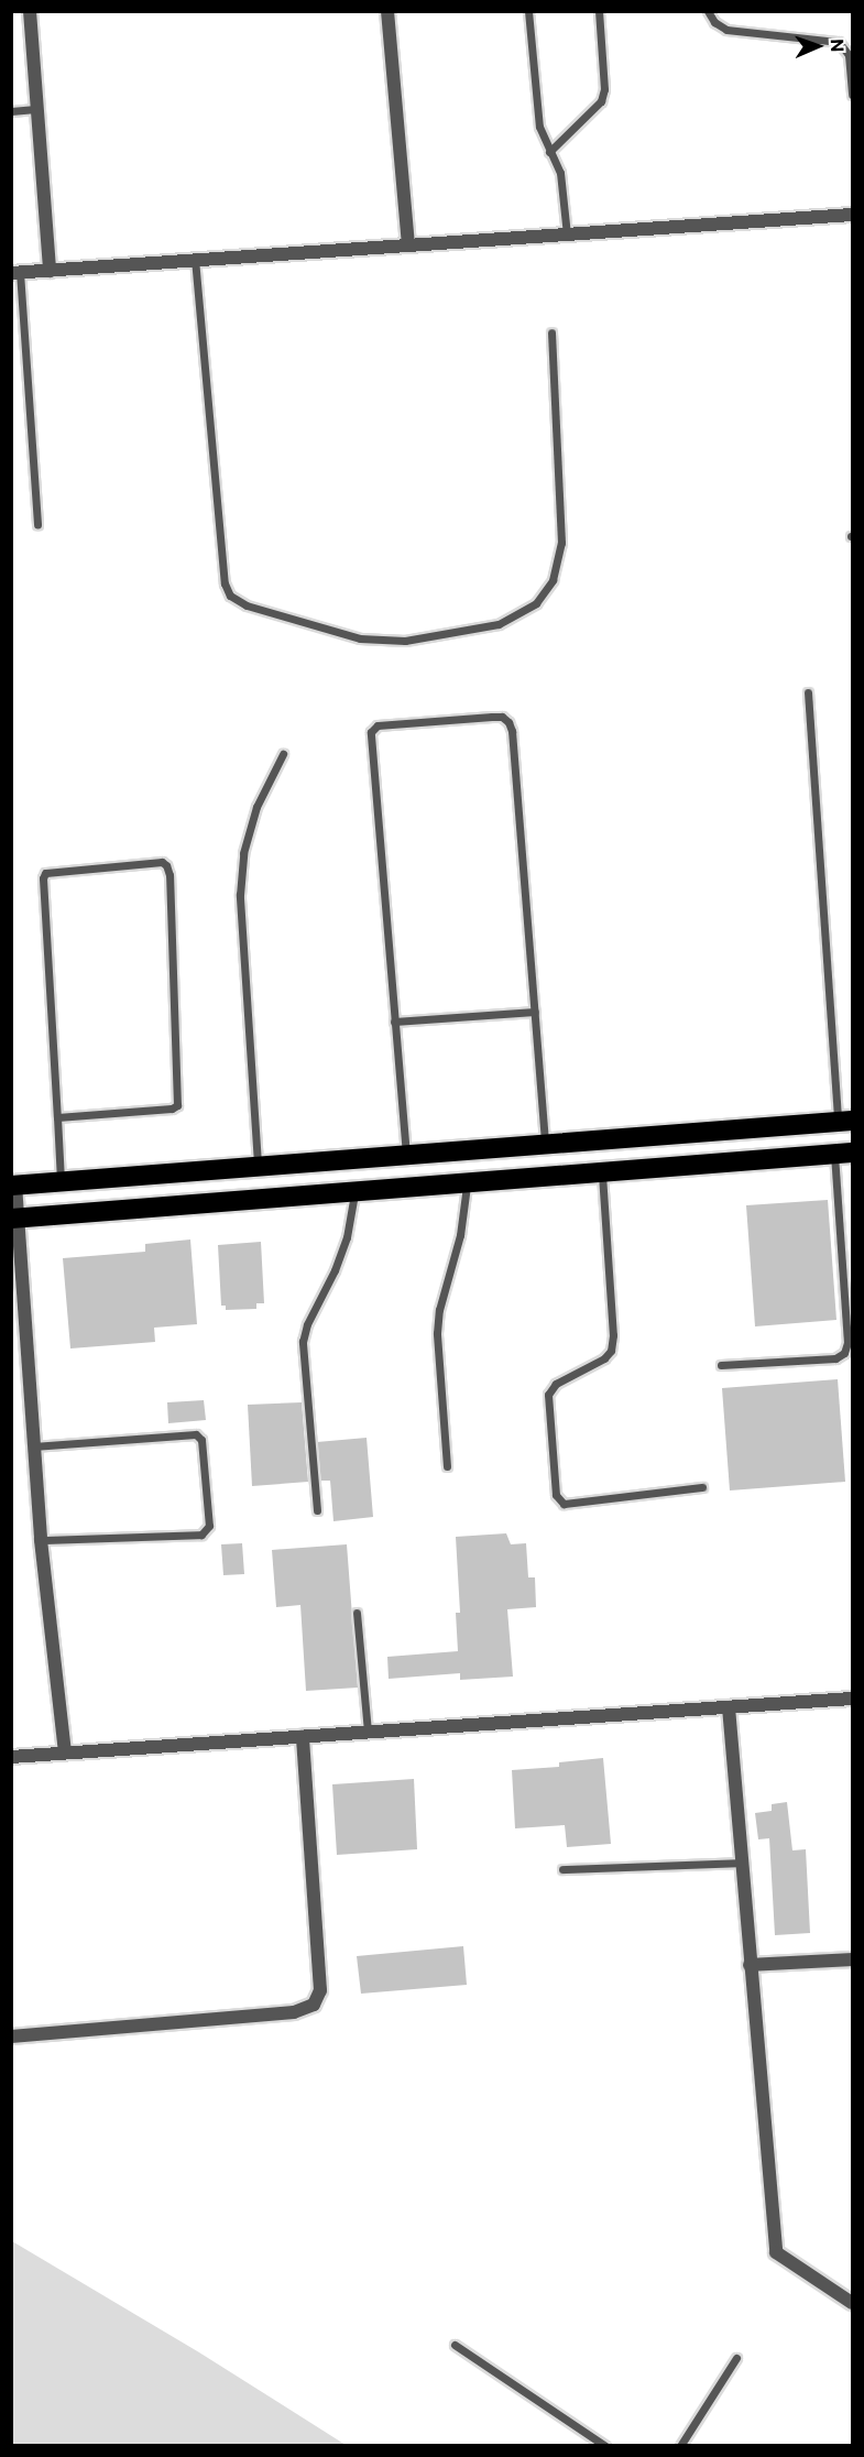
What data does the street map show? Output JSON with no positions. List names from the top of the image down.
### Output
{
  "north": "right"
}
